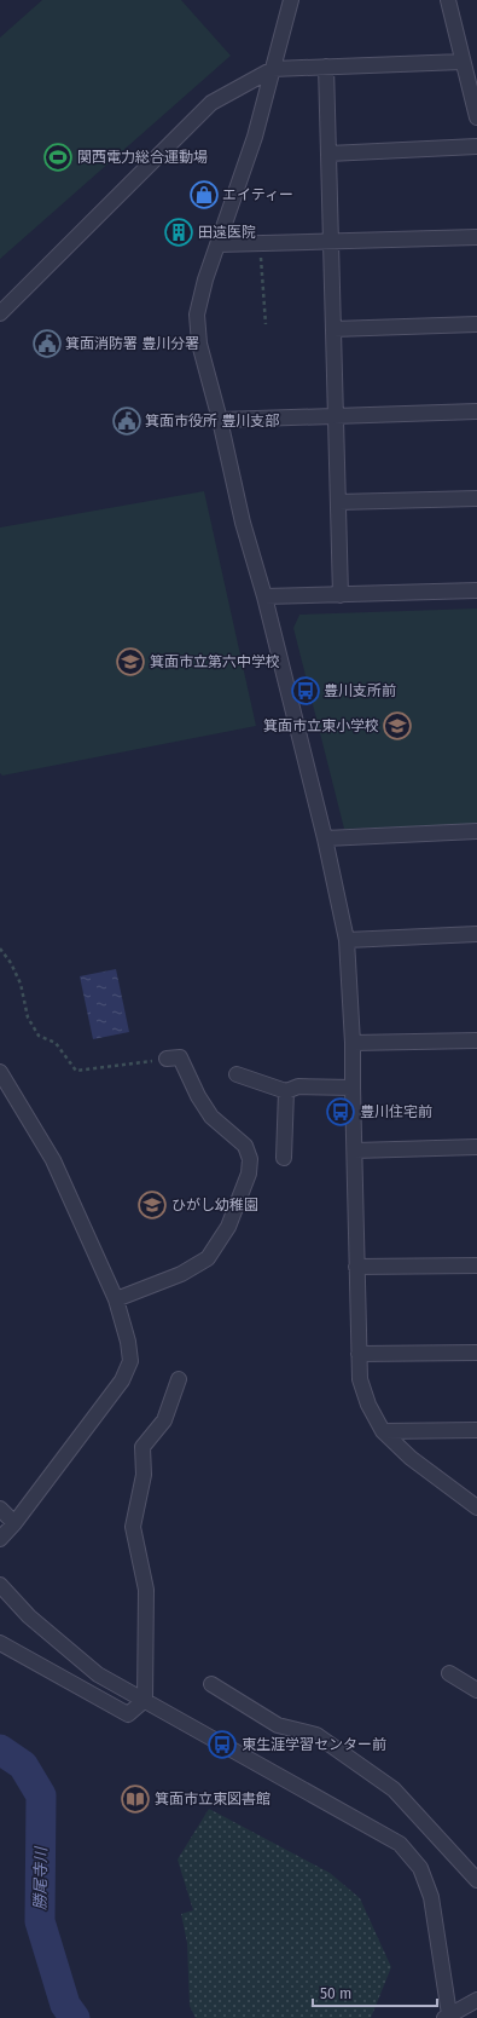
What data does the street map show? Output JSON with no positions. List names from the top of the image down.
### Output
{
  "water": ["勝尾寺川"],
  "places": {
    "sports": ["関西電力総合運動場"],
    "shop": ["エイティー"],
    "building": ["田遠医院"],
    "public building": ["箕面消防署 豊川分署", "箕面市役所 豊川支部"],
    "school or university": ["箕面市立第六中学校", "箕面市立東小学校", "ひがし幼稚園"],
    "bus stop": ["豊川支所前", "豊川住宅前", "東生涯学習センター前"],
    "library": ["箕面市立東図書館"]
  },
  "scale_bar": "50 m"
}
